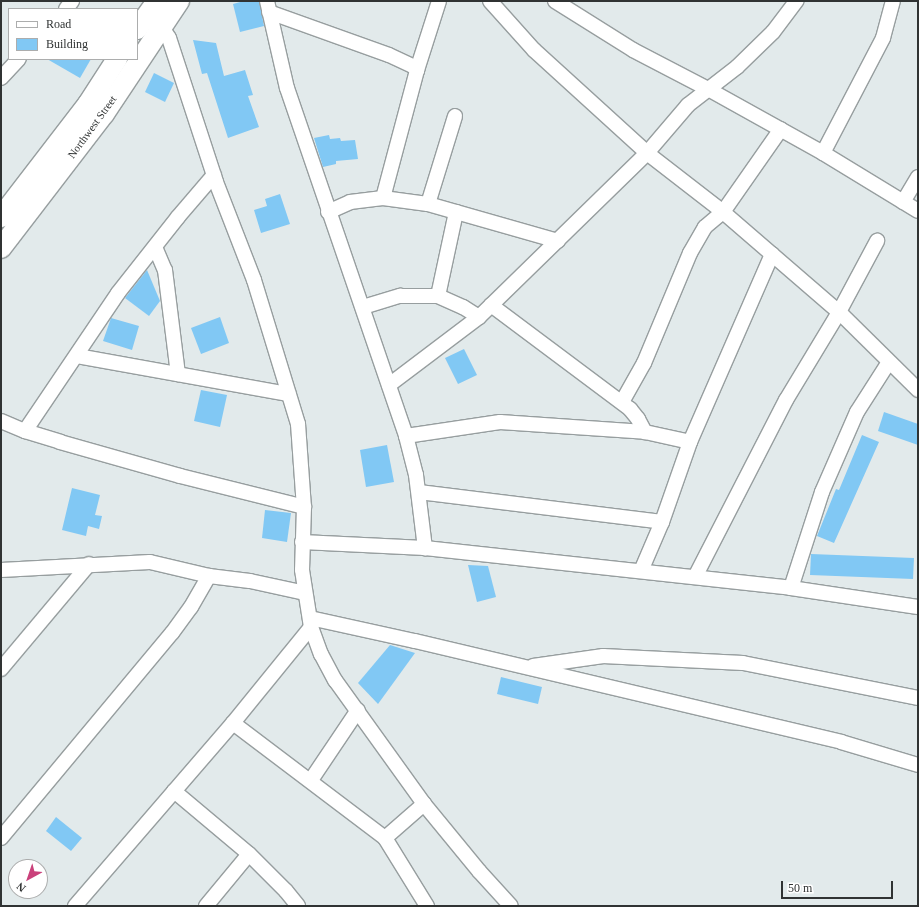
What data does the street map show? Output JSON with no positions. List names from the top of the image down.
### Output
{
  "streets": {
    "main road": ["Northwest Street"]
  },
  "legend": ["Road", "Building"],
  "scale_bar": "50 m",
  "north": "bottom left"
}
